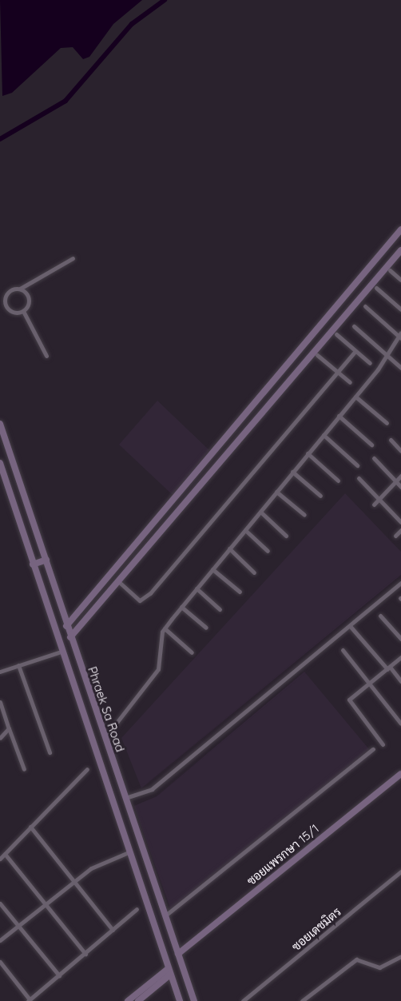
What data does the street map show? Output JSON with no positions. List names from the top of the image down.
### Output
{
  "streets": {
    "street": ["Phraek Sa Road", "ซอยแพรกษา 15/1", "ซอยเดชมิตร"]
  },
  "crossings": [
    ["Phraek Sa Road", "ซอยแพรกษา 15/1"]
  ]
}
